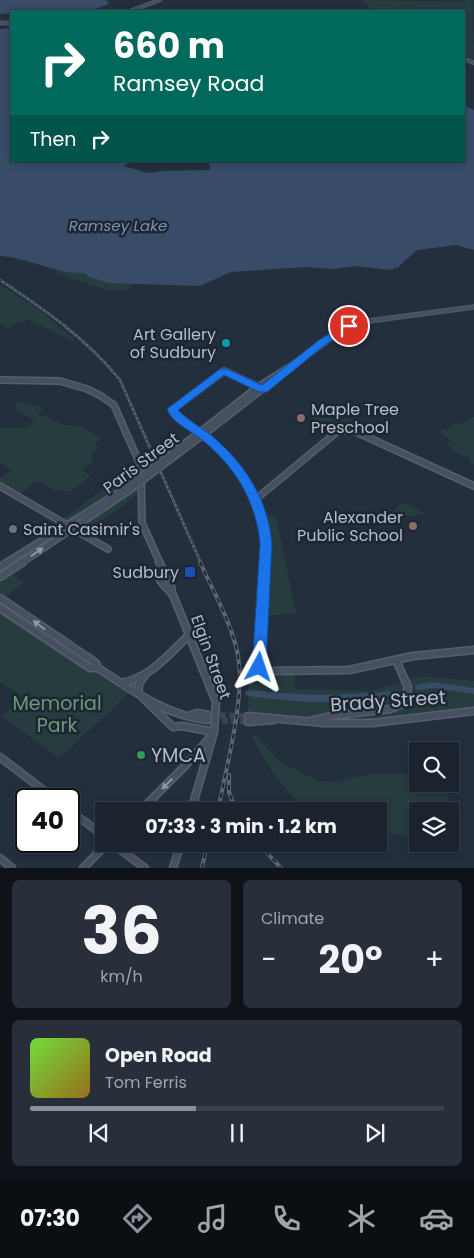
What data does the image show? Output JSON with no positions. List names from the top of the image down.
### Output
{
  "streets": {
    "street": ["Paris Street", "Elgin Street", "Brady Street"]
  },
  "water": ["Ramsey Lake"],
  "parks": ["Memorial Park"],
  "places": {
    "other": [
      "Art Gallery of Sudbury",
      "Maple Tree Preschool",
      "Alexander Public School",
      "Saint Casimir's",
      "YMCA"
    ],
    "transit": ["Sudbury"]
  },
  "page": {
    "turn": ["660 m", "Ramsey Road"],
    "then": "Then",
    "limit": "40",
    "trip": "07:33 · 3 min · 1.2 km",
    "tile": [
      ["36", "km/h"],
      "Climate"
    ],
    "heat": ["−", "20°", "+"],
    "song": ["Open Road", "Tom Ferris"],
    "tabs": "07:30"
  }
}
